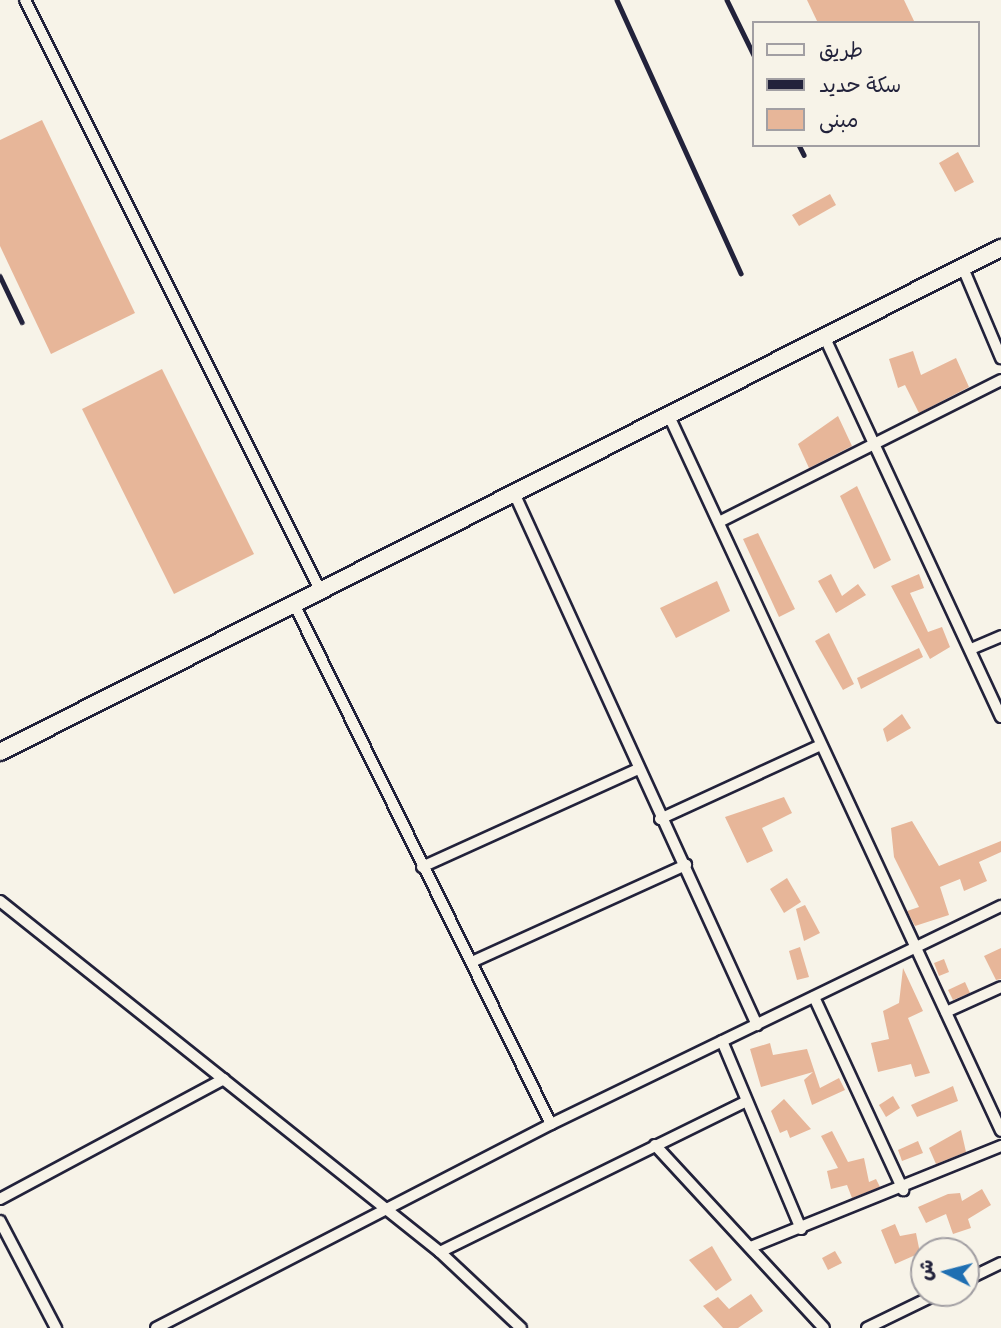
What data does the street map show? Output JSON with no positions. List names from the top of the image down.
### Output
{
  "legend": ["طريق", "سكة حديد", "مبنى"],
  "north": "left"
}
